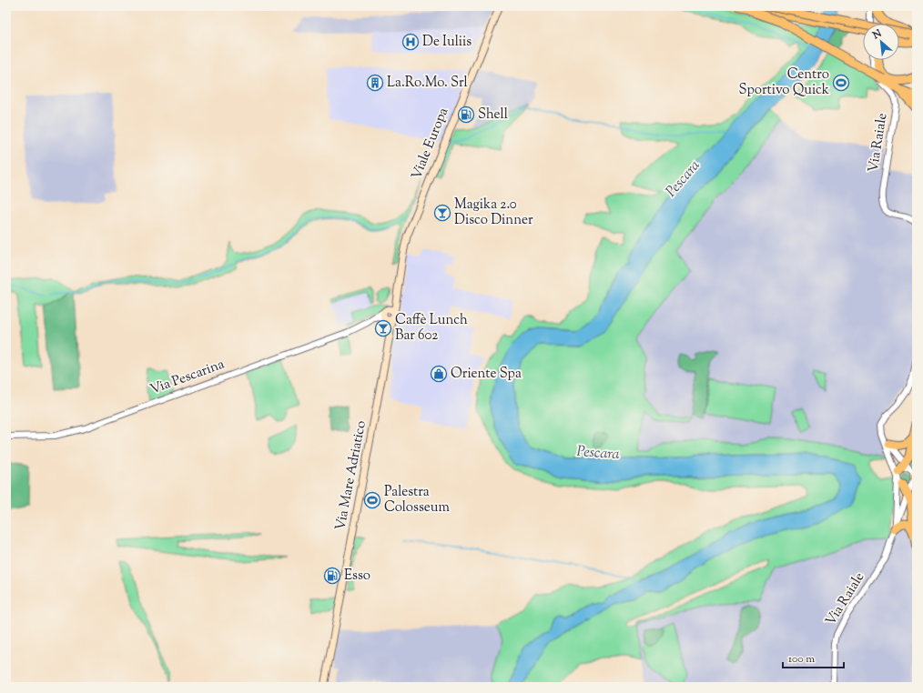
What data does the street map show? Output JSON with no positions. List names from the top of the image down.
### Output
{
  "streets": {
    "main road": ["Viale Europa", "Via Mare Adriatico"],
    "street": ["Via Raiale", "Via Pescarina"]
  },
  "crossings": [
    ["Viale Europa", "Via Pescarina"],
    ["Viale Europa", "Via Mare Adriatico"],
    ["Via Pescarina", "Via Mare Adriatico"]
  ],
  "water": ["Pescara"],
  "places": {
    "hospital": ["De Iuliis"],
    "building": ["La.Ro.Mo. Srl"],
    "sports": ["Centro Sportivo Quick", "Palestra Colosseum"],
    "fuel station": ["Shell", "Esso"],
    "bar": ["Magika 2.0 Disco Dinner", "Caffè Lunch Bar 602"],
    "shop": ["Oriente Spa"]
  },
  "scale_bar": "100 m",
  "north": "top left"
}
